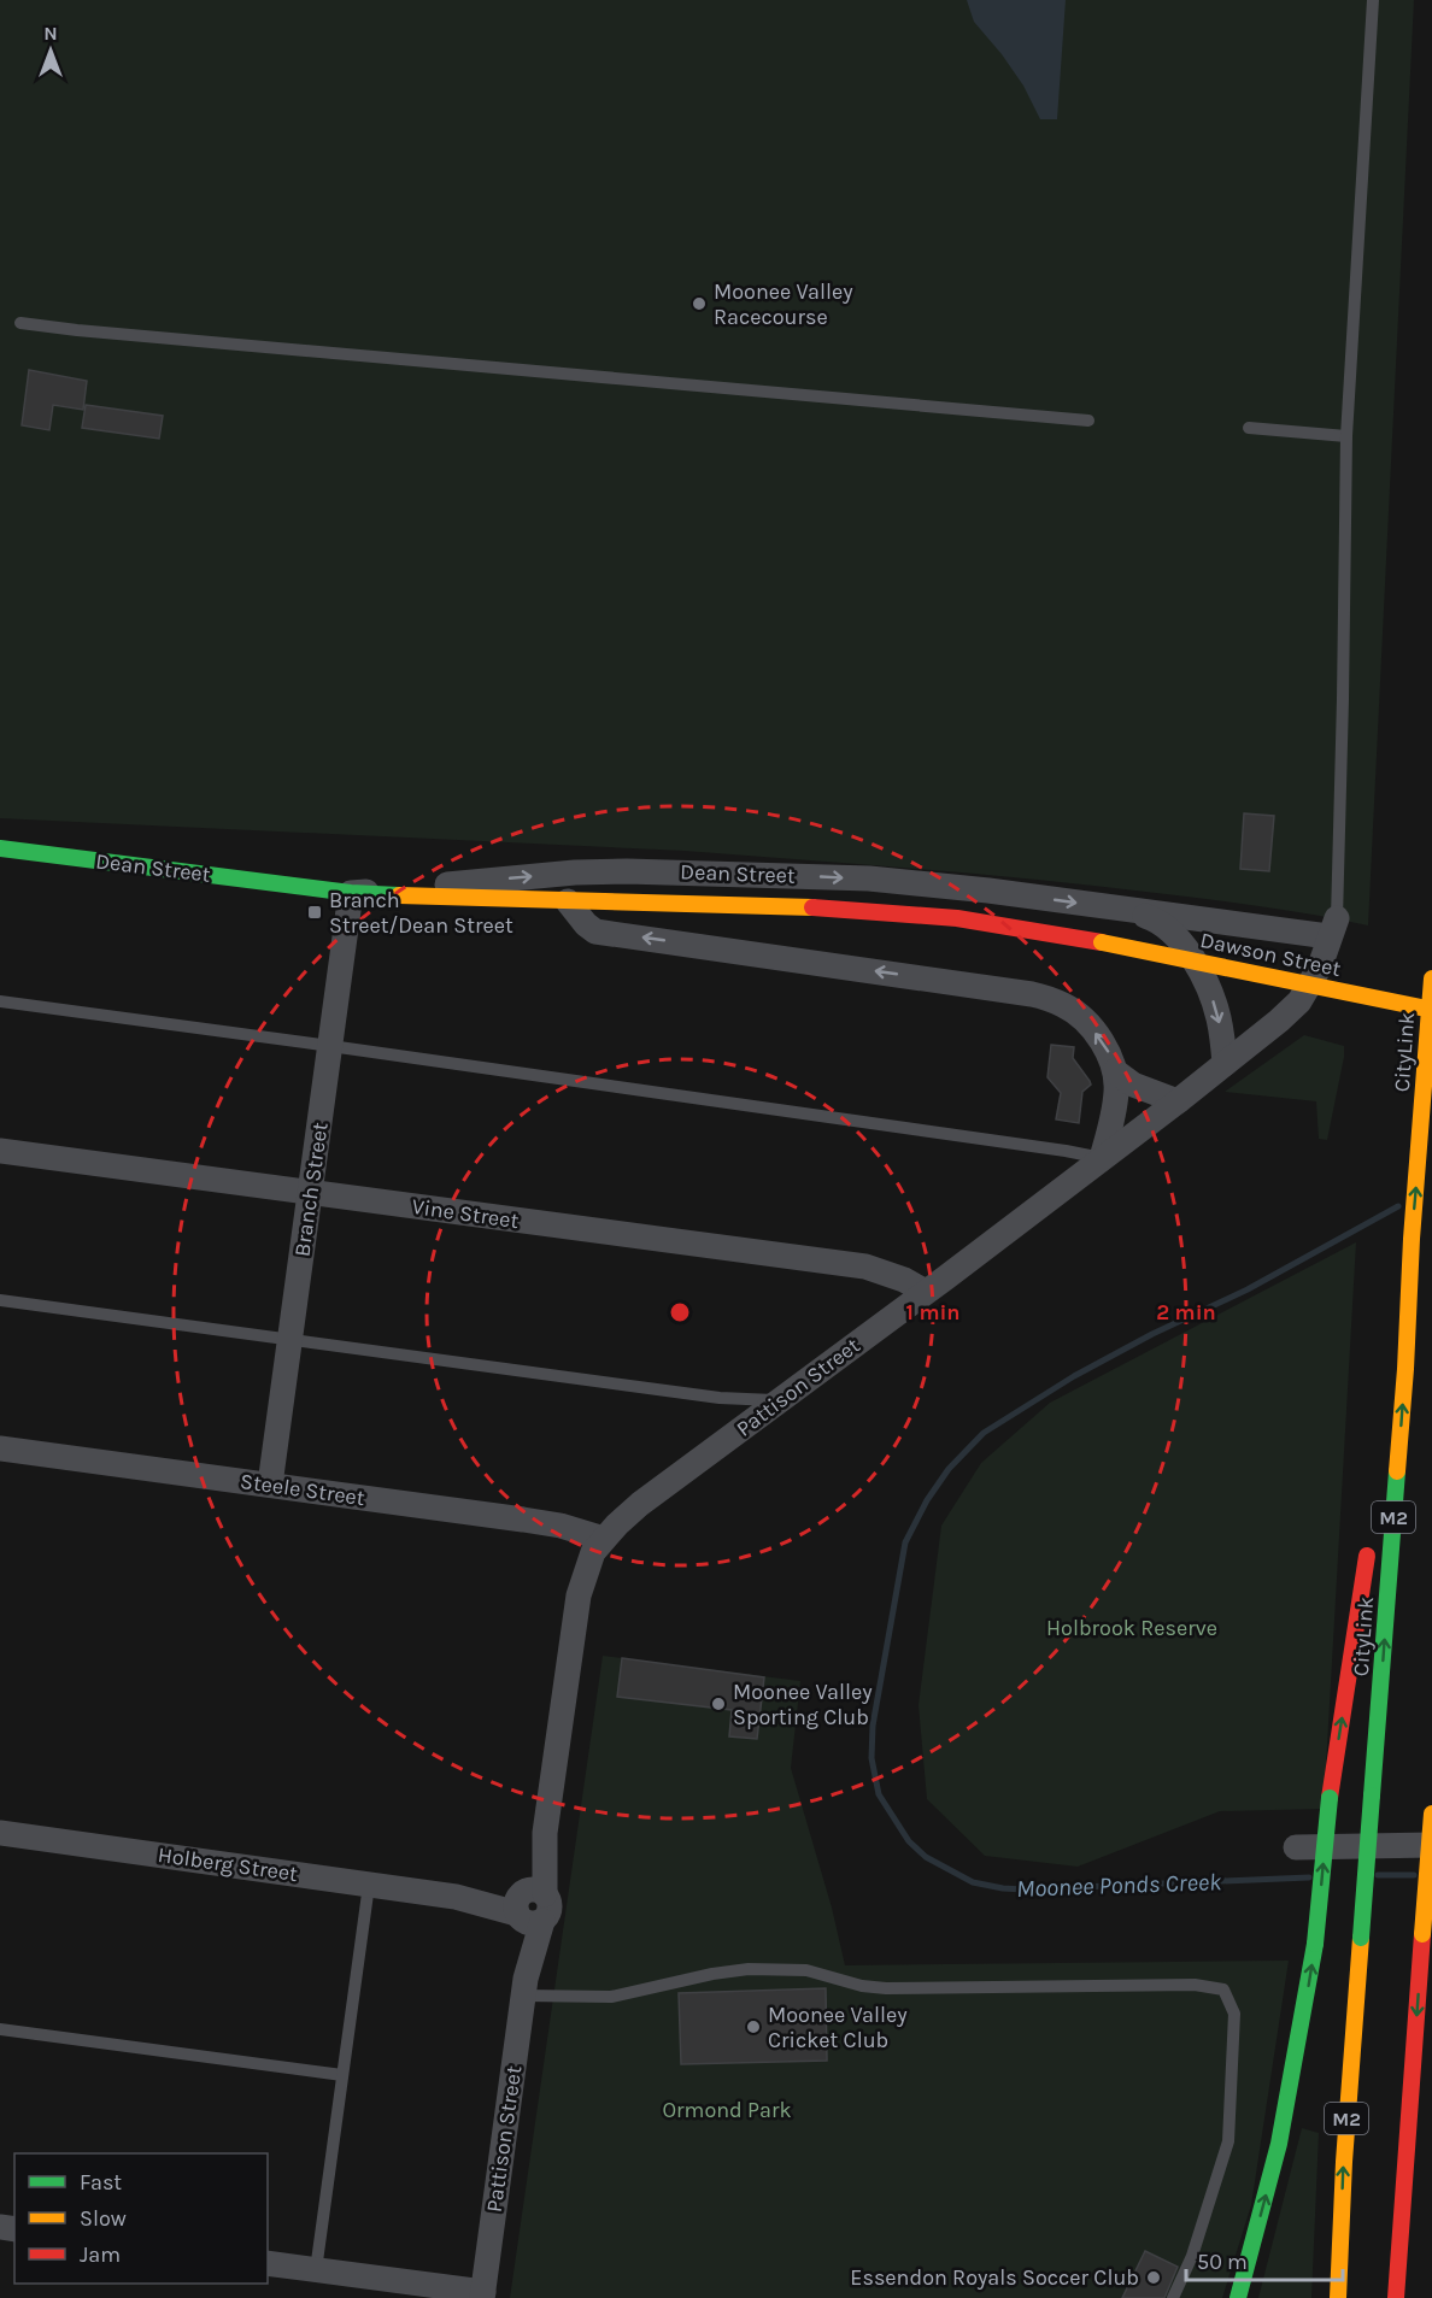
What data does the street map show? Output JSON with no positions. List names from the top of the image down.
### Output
{
  "streets": {
    "main road": [
      "Dean Street",
      "Dawson Street",
      "CityLink",
      "M2"
    ],
    "street": [
      "Branch Street",
      "Vine Street",
      "Pattison Street",
      "Steele Street",
      "Holberg Street"
    ]
  },
  "crossings": [
    ["Dean Street", "Dawson Street"],
    ["Dean Street", "Branch Street"],
    ["Dean Street", "Pattison Street"],
    ["Branch Street", "Vine Street"],
    ["Branch Street", "Steele Street"],
    ["Vine Street", "Pattison Street"],
    ["Pattison Street", "Steele Street"],
    ["Pattison Street", "Holberg Street"]
  ],
  "water": ["Moonee Ponds Creek"],
  "parks": ["Holbrook Reserve", "Ormond Park"],
  "places": {
    "other": [
      "Moonee Valley Racecourse",
      "Moonee Valley Sporting Club",
      "Moonee Valley Cricket Club",
      "Essendon Royals Soccer Club"
    ],
    "transit": ["Branch Street/Dean Street"]
  },
  "legend": ["Fast", "Slow", "Jam"],
  "scale_bar": "50 m",
  "north": "top",
  "rings": ["1 min", "2 min"]
}
